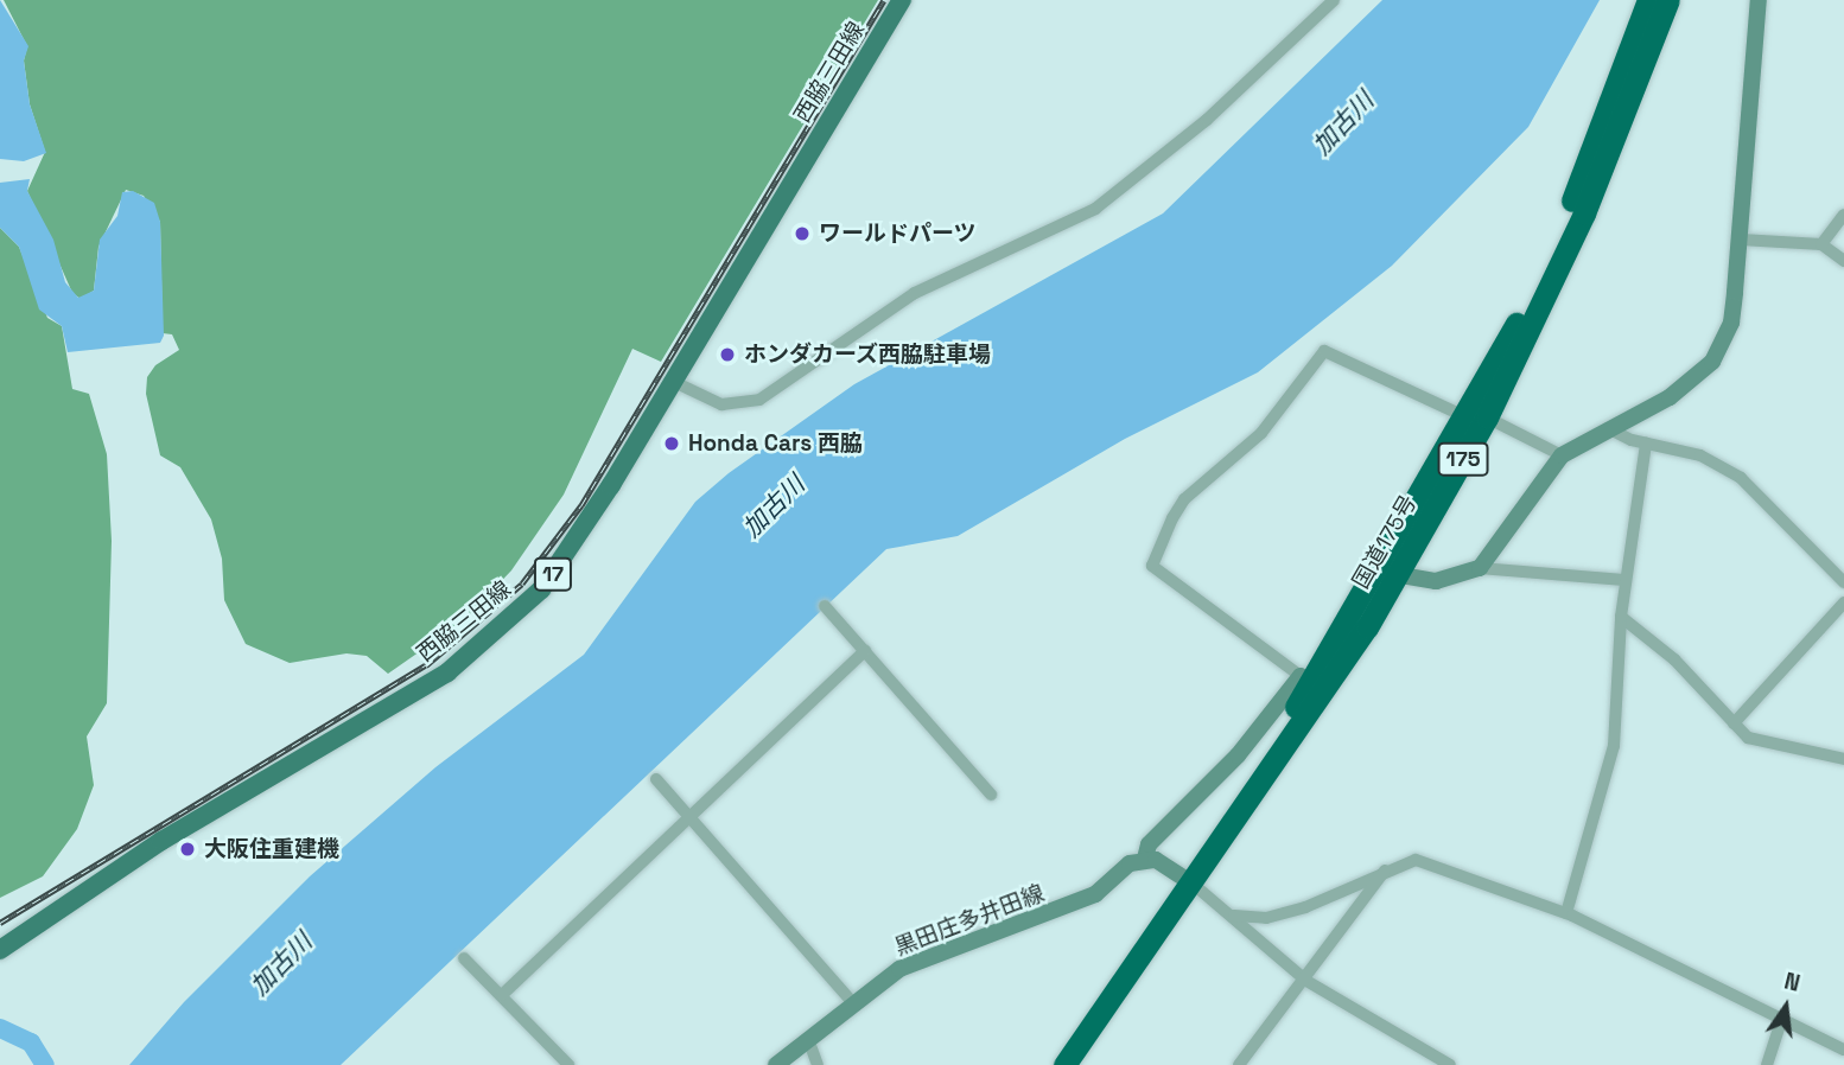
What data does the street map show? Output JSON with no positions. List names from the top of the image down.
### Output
{
  "streets": {
    "highway": ["175", "国道175号"],
    "main road": ["西脇三田線", "17"],
    "street": ["黒田庄多井田線"]
  },
  "crossings": [
    ["国道175号", "黒田庄多井田線"]
  ],
  "water": ["加古川"],
  "places": [
    "ワールドパーツ",
    "ホンダカーズ西脇駐車場",
    "Honda Cars 西脇",
    "大阪住重建機"
  ],
  "north": "top"
}
